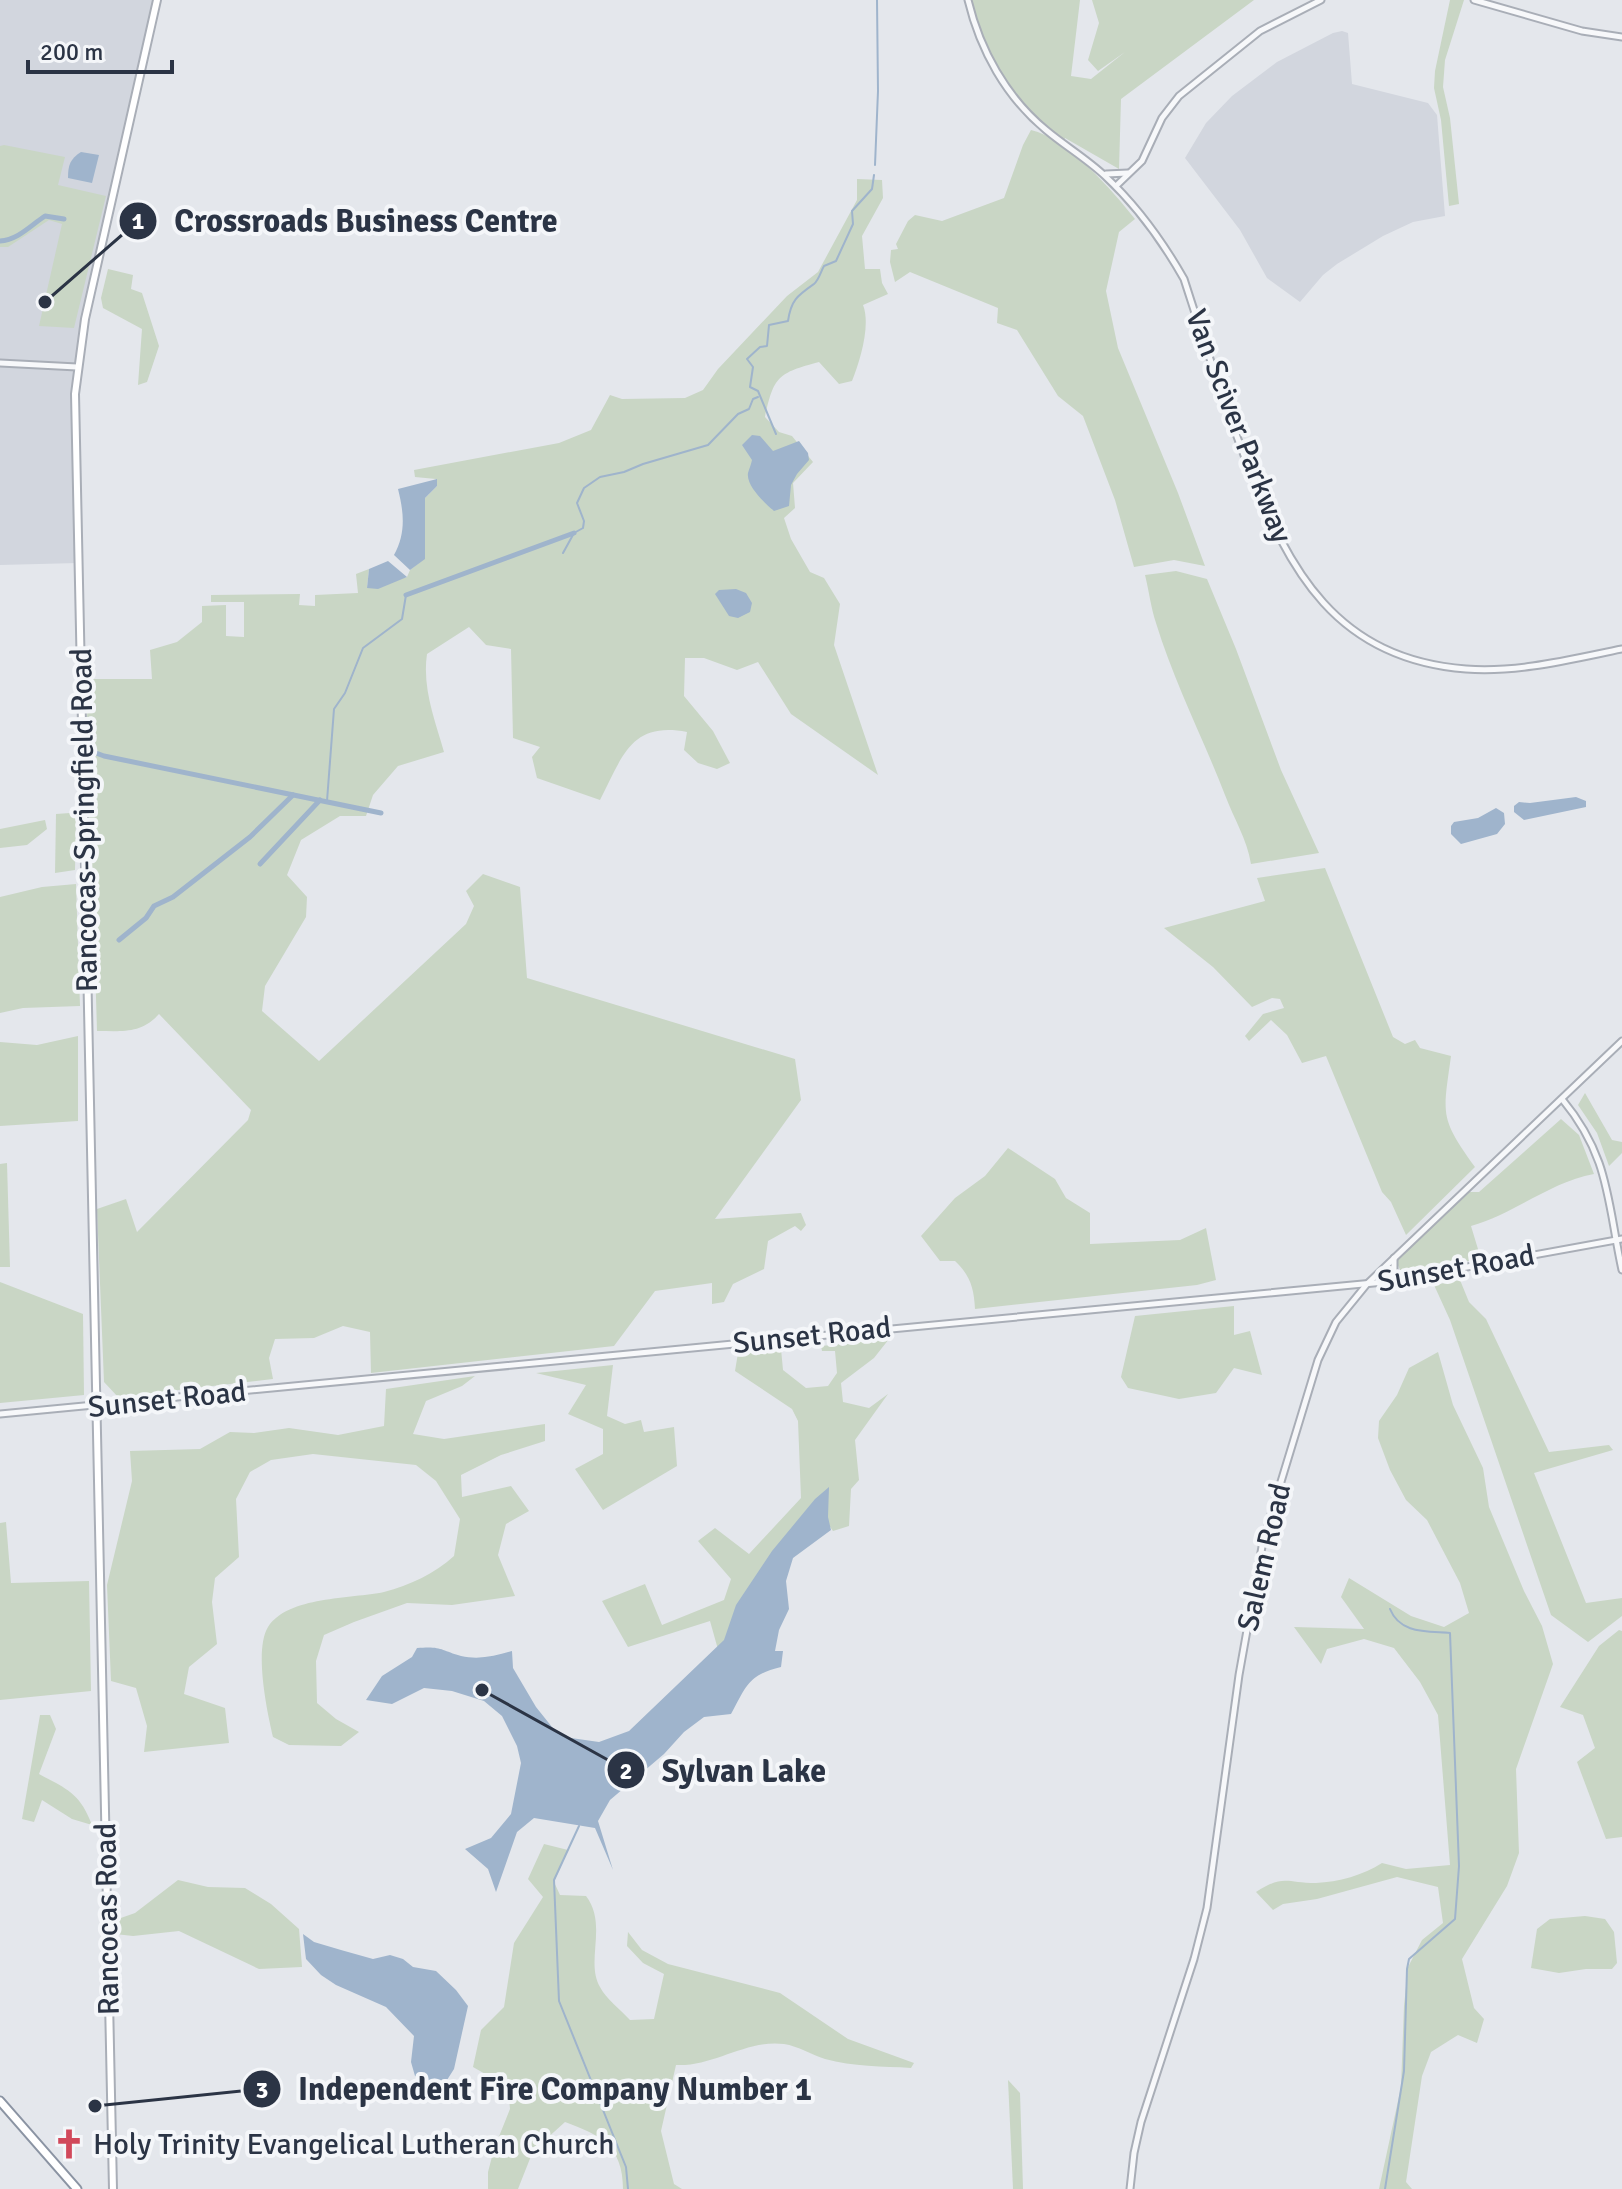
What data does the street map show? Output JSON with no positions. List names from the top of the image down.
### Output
{
  "streets": {
    "main road": ["Rancocas-Springfield Road", "Rancocas Road"],
    "street": ["Van Sciver Parkway", "Sunset Road", "Salem Road"]
  },
  "crossings": [
    ["Rancocas-Springfield Road", "Sunset Road"],
    ["Rancocas-Springfield Road", "Rancocas Road"],
    ["Sunset Road", "Salem Road"]
  ],
  "places": {
    "other": ["Crossroads Business Centre", "Sylvan Lake", "Independent Fire Company Number 1"],
    "church": ["Holy Trinity Evangelical Lutheran Church"]
  },
  "scale_bar": "200 m"
}
